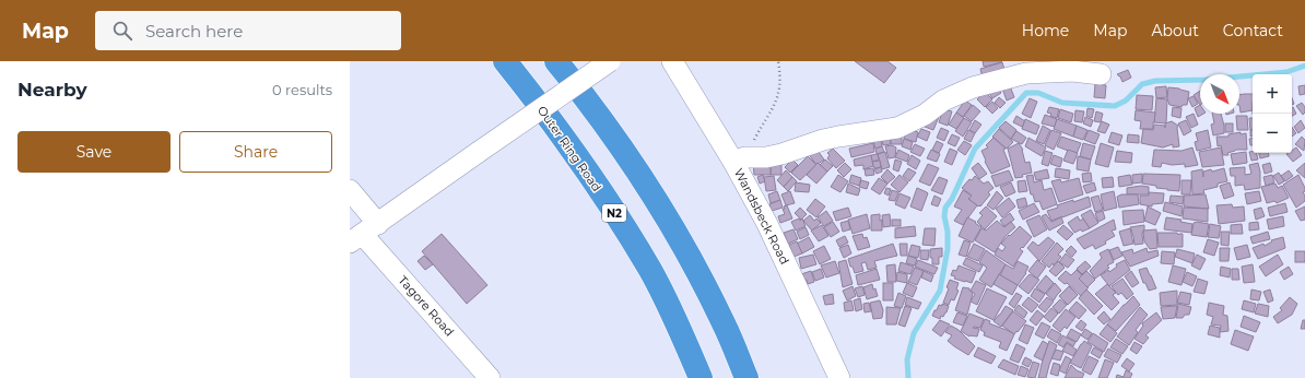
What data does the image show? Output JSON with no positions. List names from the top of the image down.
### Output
{
  "streets": {
    "highway": ["Outer Ring Road", "N2"],
    "street": ["Wandsbeck Road", "Tagore Road"]
  },
  "north": "bottom right",
  "page": {
    "header": "Map",
    "search": "Search here",
    "nav": [
      "Home",
      "Map",
      "About",
      "Contact"
    ],
    "heading": ["Nearby", "0 results"],
    "map_buttons": ["+", "−"],
    "buttons": ["Save", "Share"]
  }
}
